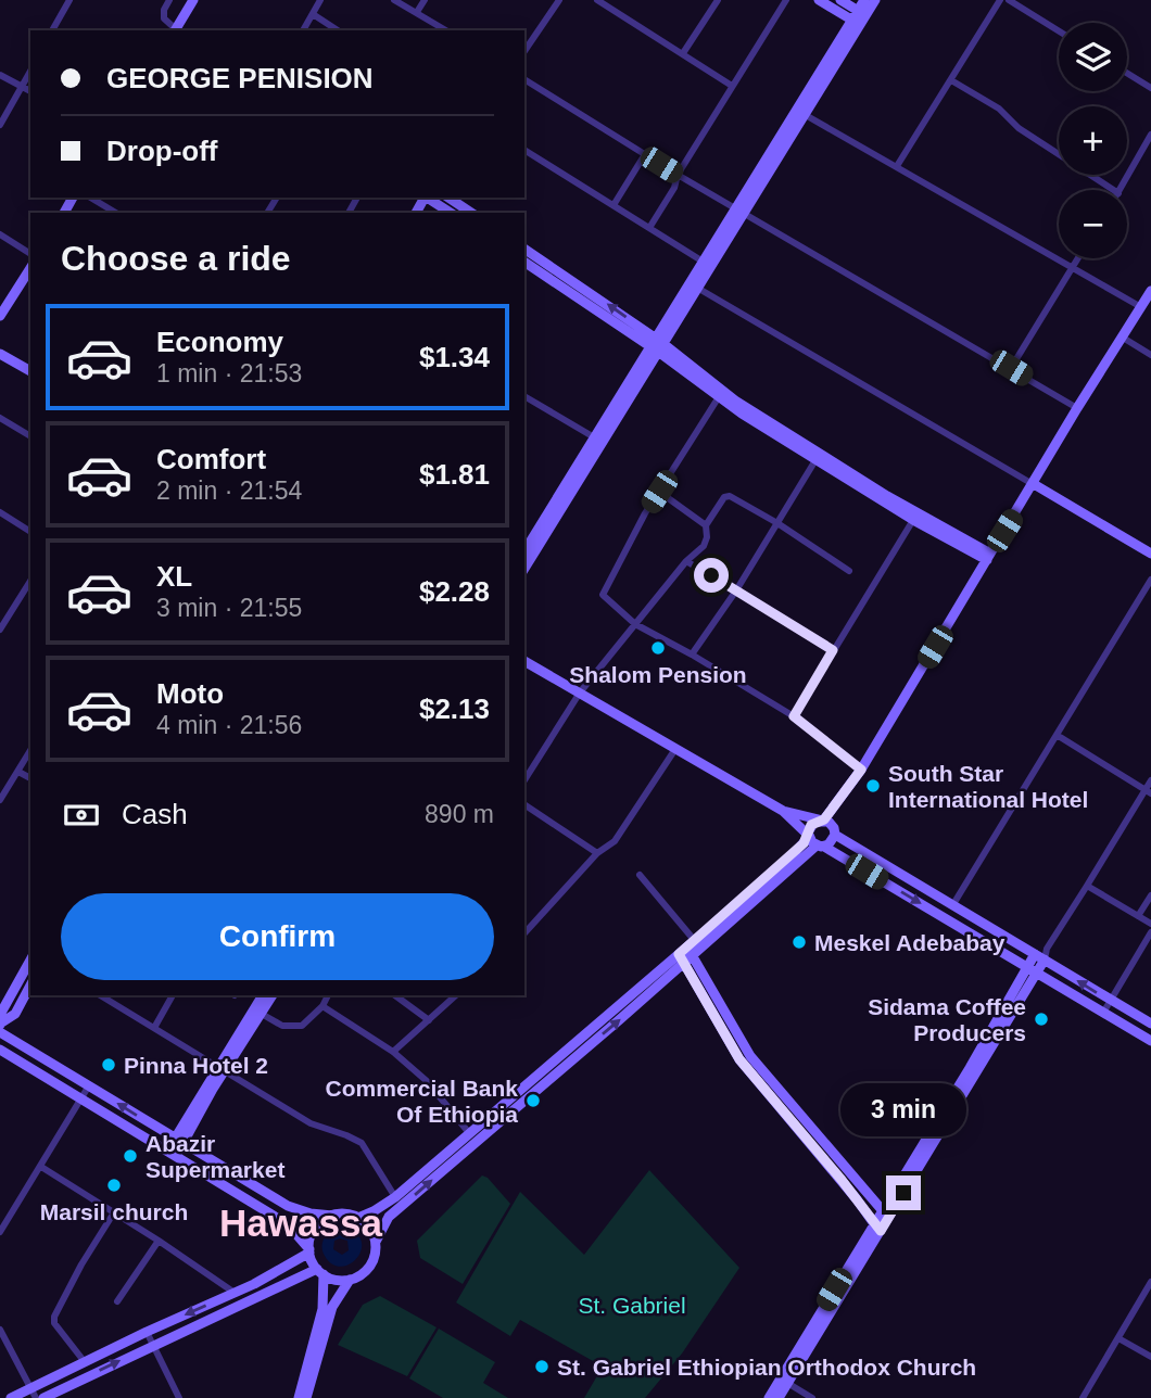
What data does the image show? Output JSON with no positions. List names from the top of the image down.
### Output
{
  "districts": ["Hawassa"],
  "parks": ["St. Gabriel"],
  "places": [
    "Shalom Pension",
    "South Star International Hotel",
    "Meskel Adebabay",
    "Sidama Coffee Producers",
    "Pinna Hotel 2",
    "Commercial Bank Of Ethiopia",
    "Abazir Supermarket",
    "Marsil church",
    "St. Gabriel Ethiopian Orthodox Church"
  ],
  "page": {
    "map_buttons": ["+", "−"],
    "banner": ["GEORGE PENISION", "Drop-off"],
    "heading": "Choose a ride",
    "list": [
      {
        "name": "Economy",
        "note": "1 min · 21:53",
        "value": "$1.34"
      },
      {
        "name": "Comfort",
        "note": "2 min · 21:54",
        "value": "$1.81"
      },
      {
        "name": "XL",
        "note": "3 min · 21:55",
        "value": "$2.28"
      },
      {
        "name": "Moto",
        "note": "4 min · 21:56",
        "value": "$2.13"
      }
    ],
    "pay": ["Cash", "890 m"],
    "buttons": "Confirm",
    "bubble": "3 min"
  }
}
